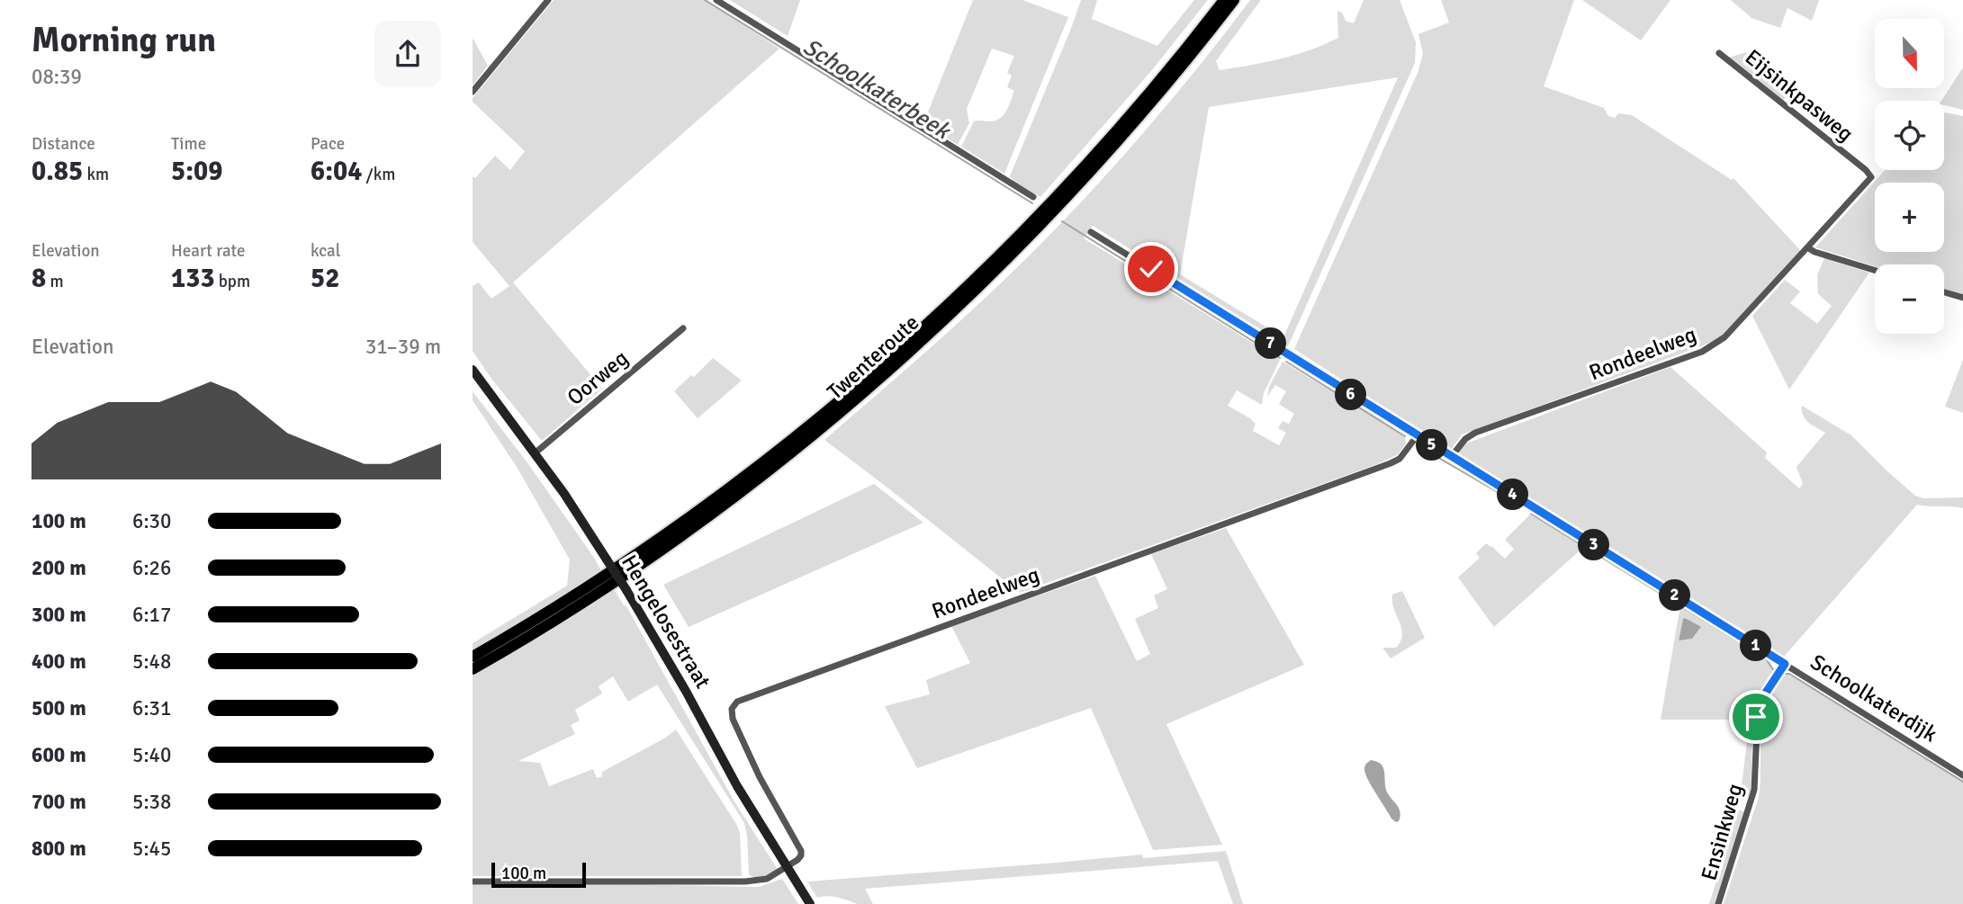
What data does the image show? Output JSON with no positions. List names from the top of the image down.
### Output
{
  "streets": {
    "highway": ["Twenteroute"],
    "main road": ["Hengelosestraat"],
    "street": [
      "Eijsinkpasweg",
      "Rondeelweg",
      "Oorweg",
      "Schoolkaterdijk",
      "Ensinkweg"
    ]
  },
  "crossings": [
    ["Eijsinkpasweg", "Rondeelweg"],
    ["Rondeelweg", "Hengelosestraat"],
    ["Rondeelweg", "Schoolkaterdijk"],
    ["Oorweg", "Hengelosestraat"],
    ["Schoolkaterdijk", "Ensinkweg"]
  ],
  "water": ["Schoolkaterbeek"],
  "scale_bar": "100 m",
  "north": "bottom",
  "page": {
    "heading": ["Morning run", "08:39"],
    "map_buttons": ["+", "−"],
    "stats": [
      ["Distance", "0.85 km"],
      ["Time", "5:09"],
      ["Pace", "6:04 /km"],
      ["Elevation", "8 m"],
      ["Heart rate", "133 bpm"],
      ["kcal", "52"]
    ],
    "chart": ["Elevation", "31–39 m"],
    "pins": [
      "7",
      "6",
      "5",
      "4",
      "3",
      "2",
      "1"
    ],
    "list": [
      {
        "name": "100 m",
        "note": "6:30"
      },
      {
        "name": "200 m",
        "note": "6:26"
      },
      {
        "name": "300 m",
        "note": "6:17"
      },
      {
        "name": "400 m",
        "note": "5:48"
      },
      {
        "name": "500 m",
        "note": "6:31"
      },
      {
        "name": "600 m",
        "note": "5:40"
      },
      {
        "name": "700 m",
        "note": "5:38"
      },
      {
        "name": "800 m",
        "note": "5:45"
      }
    ],
    "scale": "100 m"
  }
}
